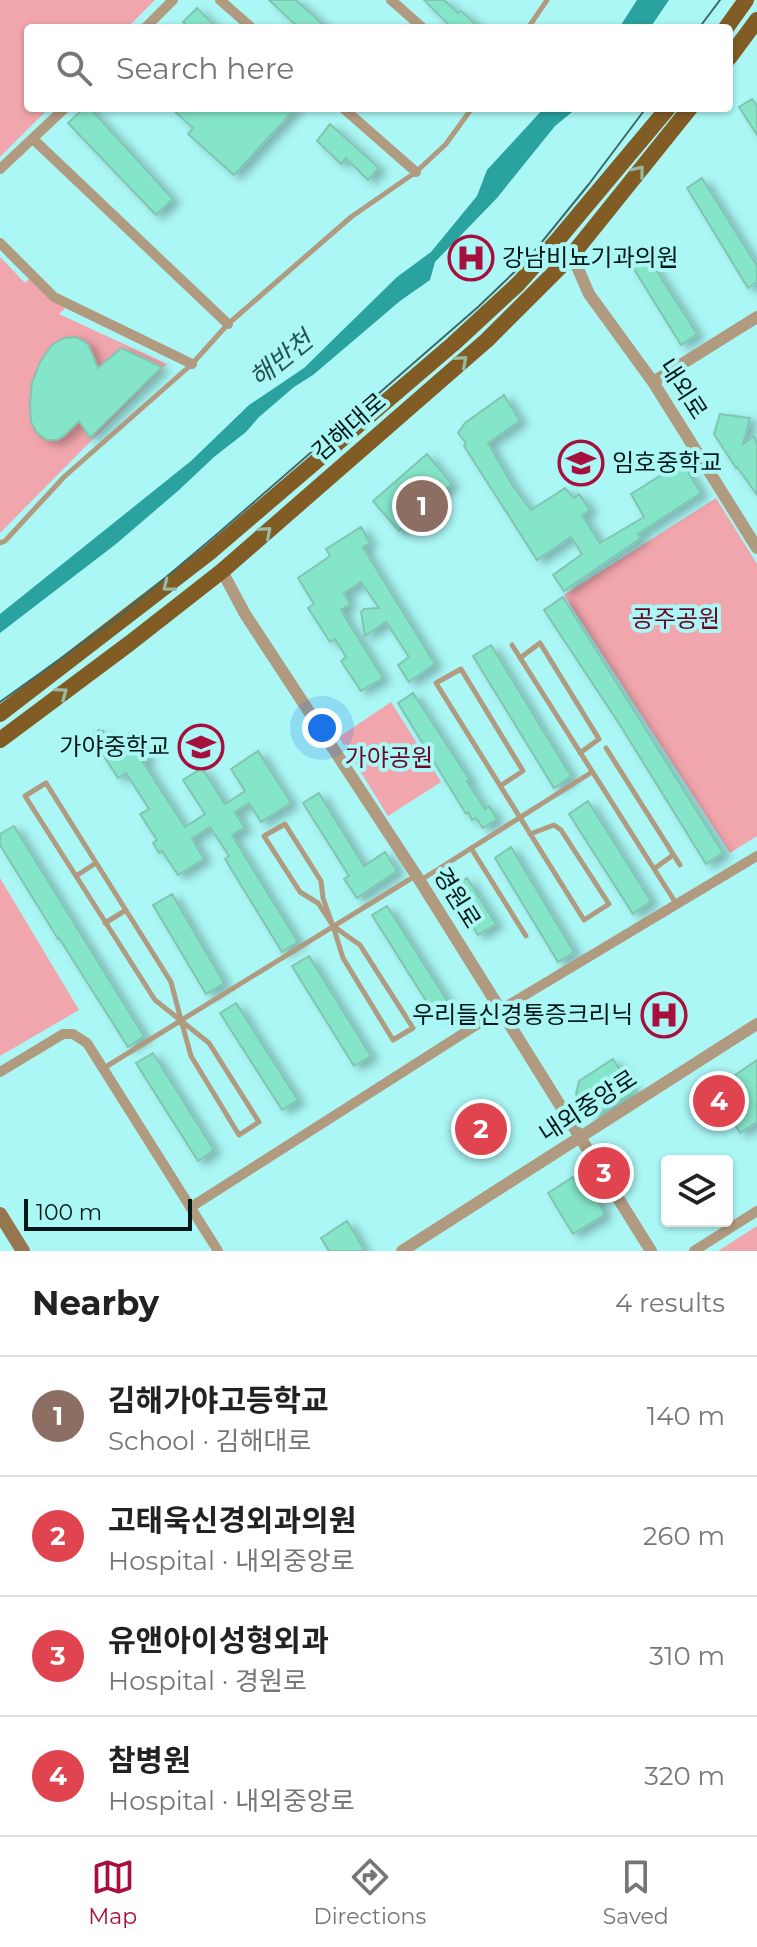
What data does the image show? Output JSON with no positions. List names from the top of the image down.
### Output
{
  "streets": {
    "main road": ["김해대로"],
    "street": ["내외로", "경원로", "내외중앙로"]
  },
  "crossings": [
    ["내외로", "김해대로"],
    ["김해대로", "경원로"],
    ["경원로", "내외중앙로"]
  ],
  "water": ["해반천"],
  "parks": ["공주공원", "가야공원"],
  "places": {
    "hospital": ["강남비뇨기과의원", "우리들신경통증크리닉"],
    "school or university": ["임호중학교", "가야중학교"]
  },
  "scale_bar": "100 m",
  "page": {
    "search": "Search here",
    "pins": [
      "1",
      "4",
      "2",
      "3"
    ],
    "scale": "100 m",
    "heading": ["Nearby", "4 results"],
    "list": [
      {
        "mark": "1",
        "name": "김해가야고등학교",
        "note": "School · 김해대로",
        "value": "140 m"
      },
      {
        "mark": "2",
        "name": "고태욱신경외과의원",
        "note": "Hospital · 내외중앙로",
        "value": "260 m"
      },
      {
        "mark": "3",
        "name": "유앤아이성형외과",
        "note": "Hospital · 경원로",
        "value": "310 m"
      },
      {
        "mark": "4",
        "name": "참병원",
        "note": "Hospital · 내외중앙로",
        "value": "320 m"
      }
    ],
    "nav": ["Map", "Directions", "Saved"]
  }
}
